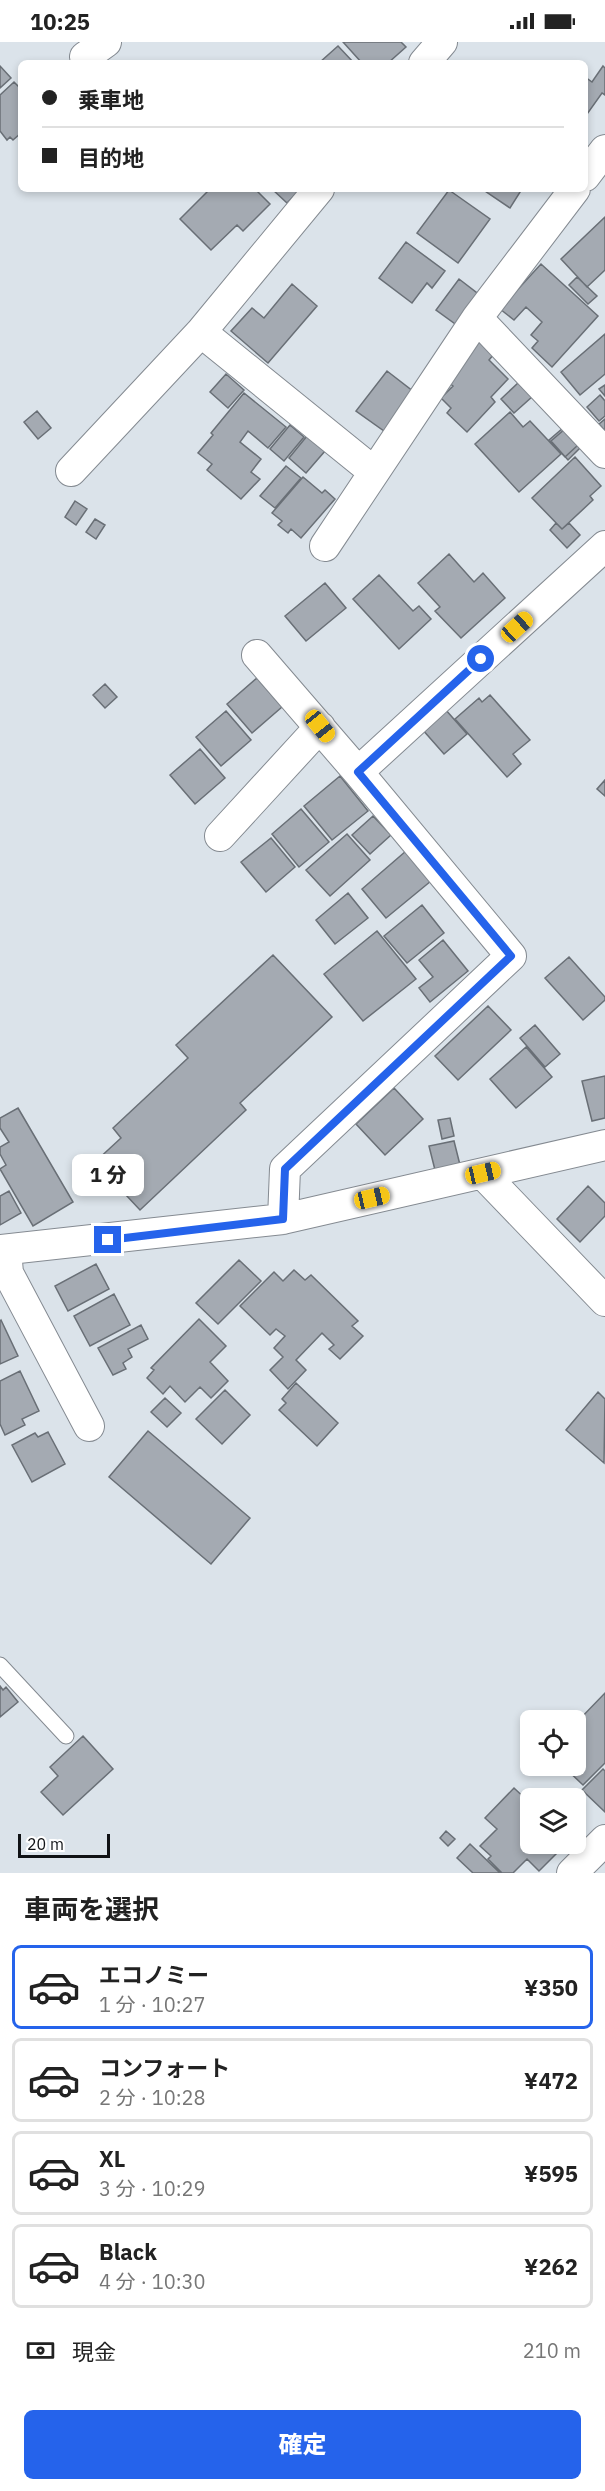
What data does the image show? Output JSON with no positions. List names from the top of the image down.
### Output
{
  "scale_bar": "20 m",
  "page": {
    "status": "10:25",
    "banner": ["乗車地", "目的地"],
    "bubble": "1 分",
    "scale": "20 m",
    "heading": "車両を選択",
    "list": [
      {
        "name": "エコノミー",
        "note": "1 分 · 10:27",
        "value": "¥350"
      },
      {
        "name": "コンフォート",
        "note": "2 分 · 10:28",
        "value": "¥472"
      },
      {
        "name": "XL",
        "note": "3 分 · 10:29",
        "value": "¥595"
      },
      {
        "name": "Black",
        "note": "4 分 · 10:30",
        "value": "¥262"
      }
    ],
    "pay": ["現金", "210 m"],
    "buttons": "確定"
  }
}
